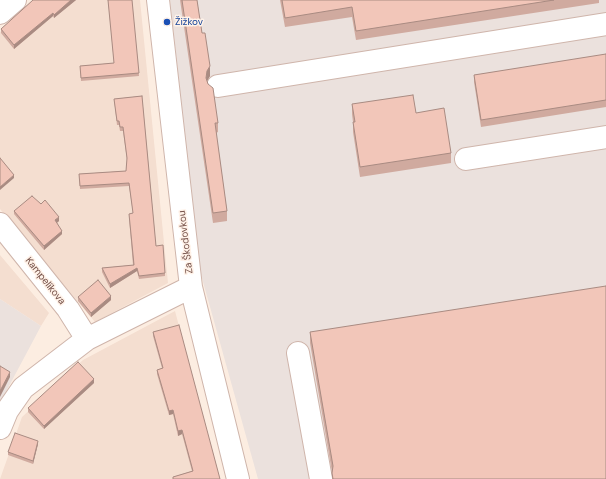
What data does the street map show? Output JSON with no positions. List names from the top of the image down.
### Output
{
  "streets": {
    "street": ["Za Škodovkou", "Kampelíkova"]
  },
  "places": ["Žižkov"]
}
